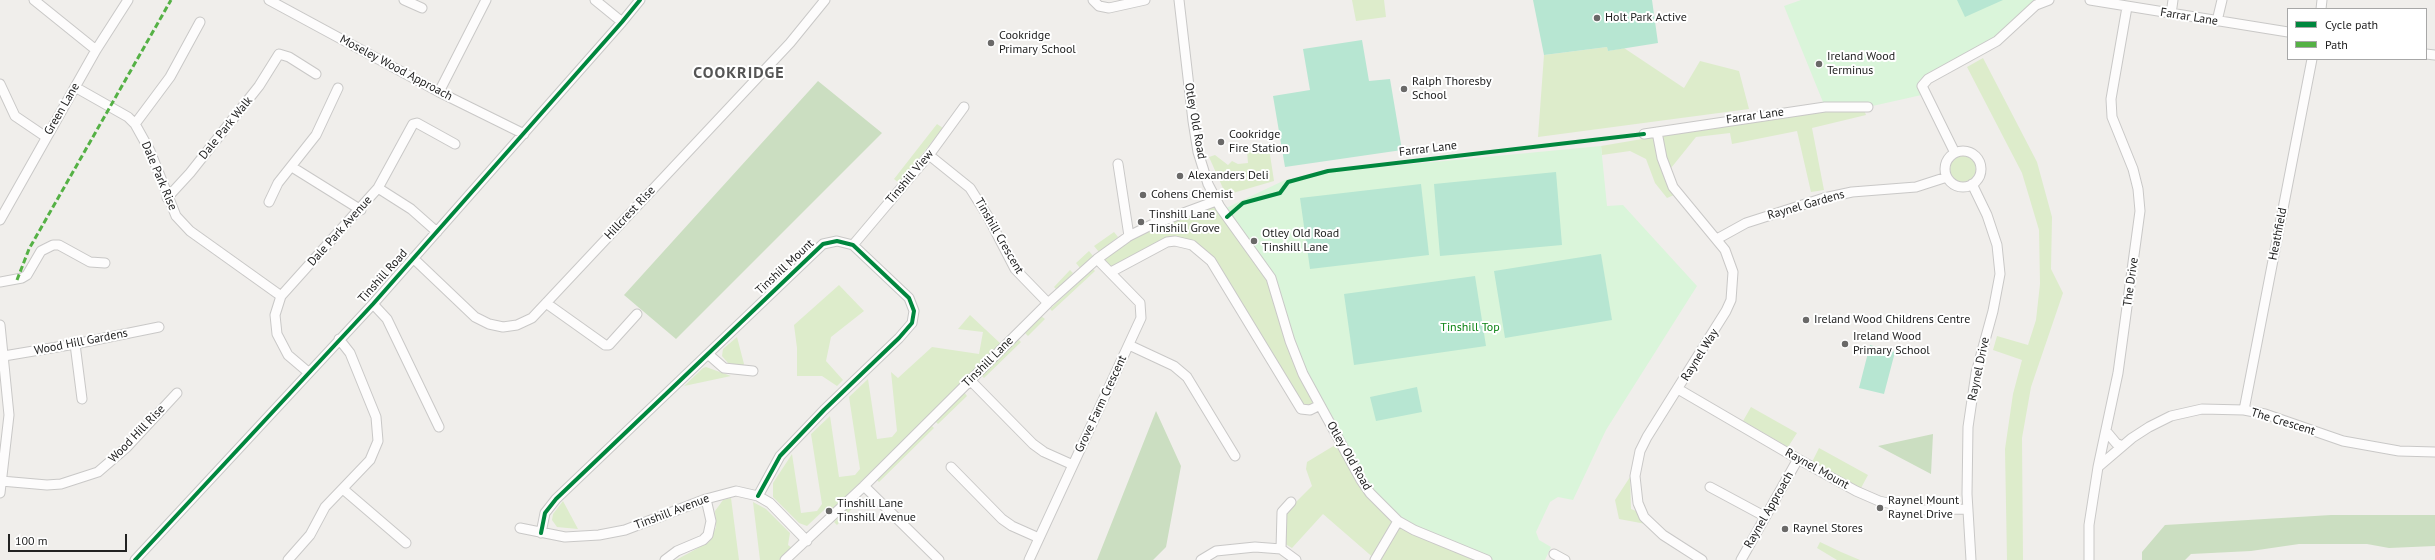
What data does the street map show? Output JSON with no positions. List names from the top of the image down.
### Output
{
  "streets": {
    "street": [
      "Farrar Lane",
      "Moseley Wood Approach",
      "Green Lane",
      "Otley Old Road",
      "Dale Park Walk",
      "Dale Park Rise",
      "Tinshill View",
      "Raynel Gardens",
      "Hillcrest Rise",
      "Dale Park Avenue",
      "Heathfield",
      "Tinshill Crescent",
      "Tinshill Mount",
      "Tinshill Road",
      "The Drive",
      "Wood Hill Gardens",
      "Raynel Way",
      "Tinshill Lane",
      "Raynel Drive",
      "Grove Farm Crescent",
      "The Crescent",
      "Wood Hill Rise",
      "Raynel Mount",
      "Raynel Approach",
      "Tinshill Avenue"
    ]
  },
  "crossings": [
    ["Farrar Lane", "The Drive"],
    ["Farrar Lane", "Raynel Way"],
    ["Moseley Wood Approach", "Tinshill Road"],
    ["Green Lane", "Dale Park Rise"],
    ["Otley Old Road", "Tinshill Lane"],
    ["Dale Park Walk", "Dale Park Rise"],
    ["Dale Park Rise", "Dale Park Avenue"],
    ["Tinshill View", "Tinshill Crescent"],
    ["Tinshill View", "Tinshill Mount"],
    ["Raynel Gardens", "Raynel Way"],
    ["Raynel Gardens", "Raynel Drive"],
    ["Hillcrest Rise", "Tinshill Road"],
    ["Dale Park Avenue", "Tinshill Road"],
    ["Heathfield", "The Crescent"],
    ["Tinshill Crescent", "Tinshill Lane"],
    ["Tinshill Mount", "Tinshill Avenue"],
    ["The Drive", "The Crescent"],
    ["Raynel Way", "Raynel Mount"],
    ["Tinshill Lane", "Grove Farm Crescent"],
    ["Tinshill Lane", "Tinshill Avenue"],
    ["Raynel Drive", "Raynel Mount"],
    ["Raynel Mount", "Raynel Approach"]
  ],
  "districts": ["COOKRIDGE"],
  "parks": ["Tinshill Top"],
  "places": [
    "Holt Park Active",
    "Cookridge Primary School",
    "Ireland Wood Terminus",
    "Ralph Thoresby School",
    "Cookridge Fire Station",
    "Alexanders Deli",
    "Cohens Chemist",
    "Tinshill Lane Tinshill Grove",
    "Otley Old Road Tinshill Lane",
    "Ireland Wood Childrens Centre",
    "Ireland Wood Primary School",
    "Raynel Mount Raynel Drive",
    "Tinshill Lane Tinshill Avenue",
    "Raynel Stores"
  ],
  "legend": ["Cycle path", "Path"],
  "scale_bar": "100 m"
}
